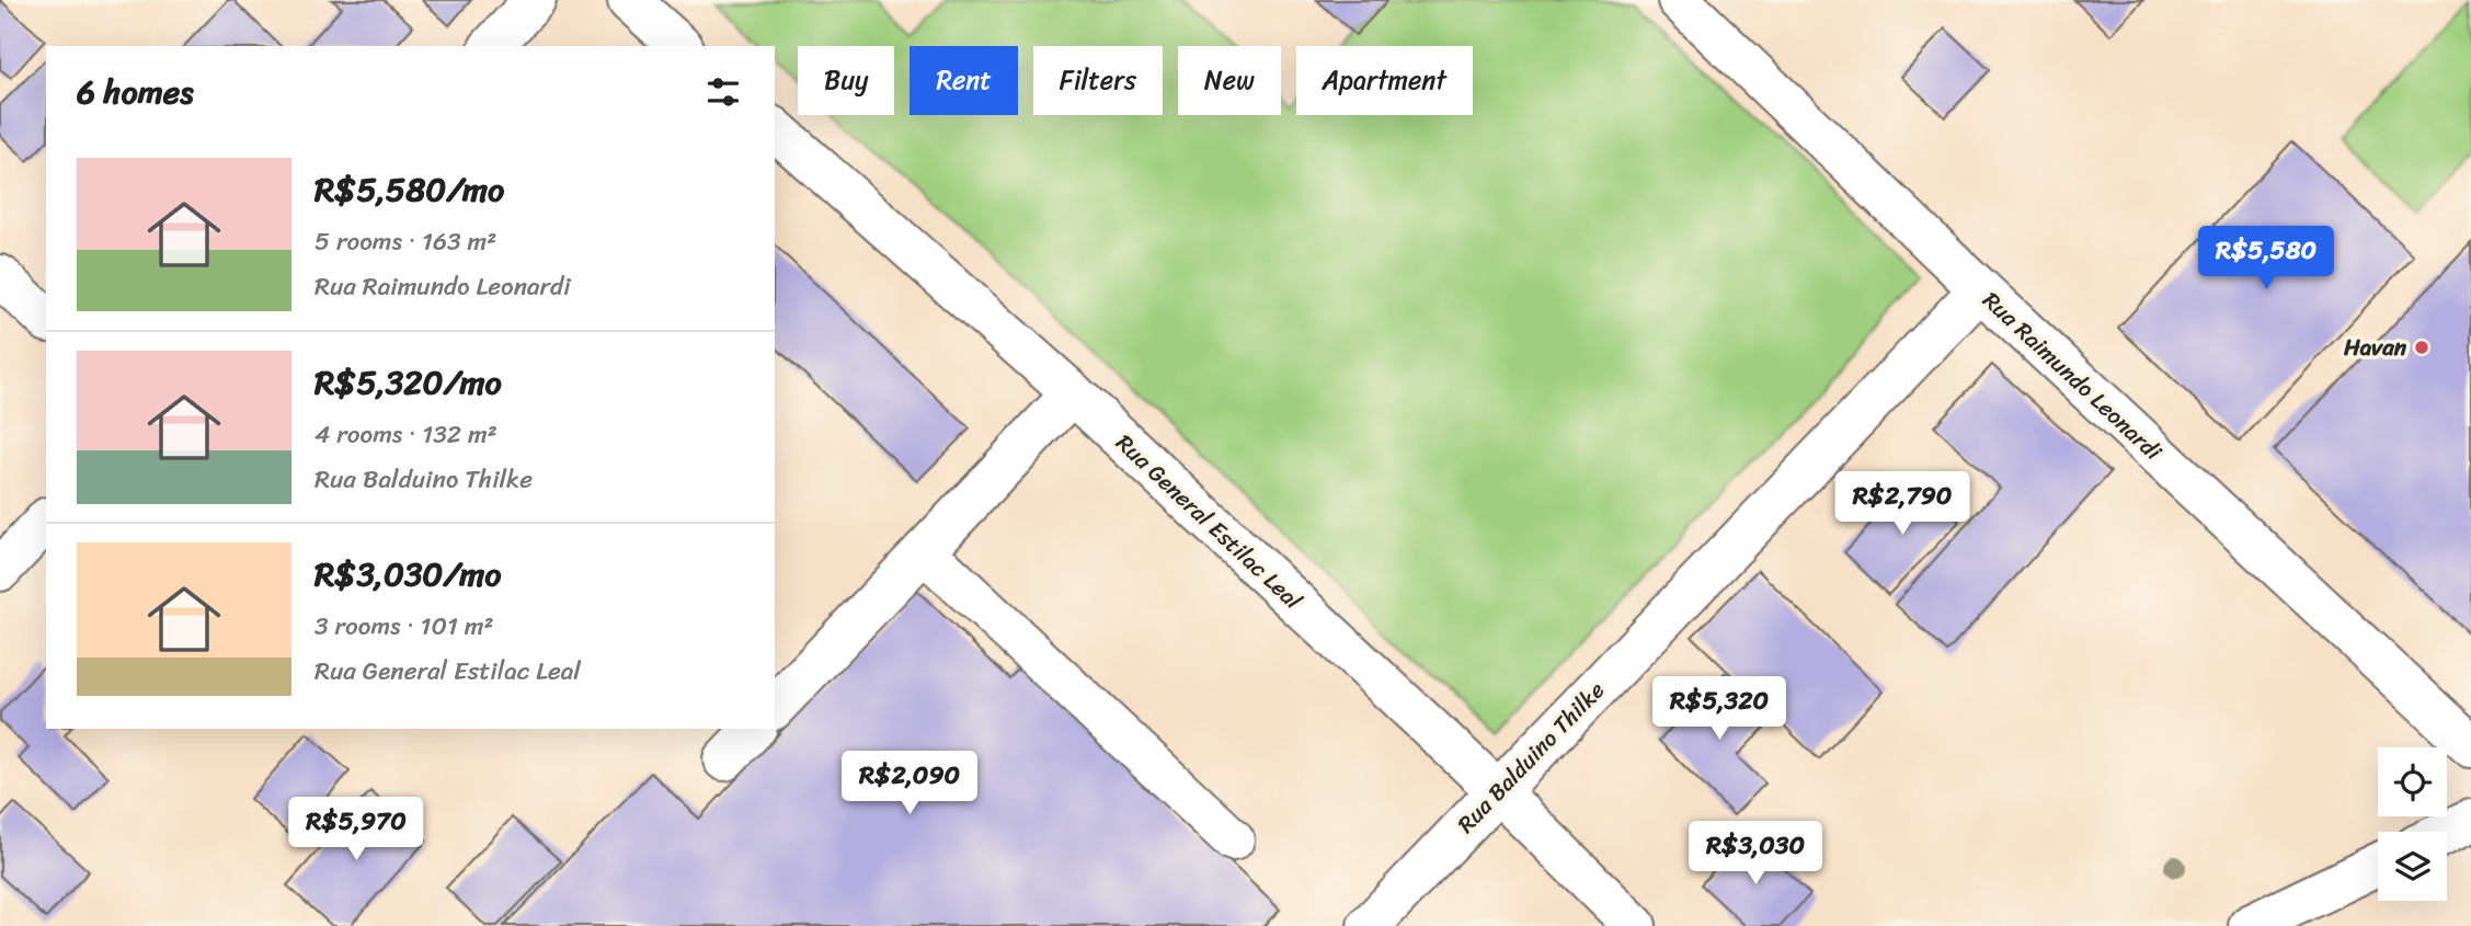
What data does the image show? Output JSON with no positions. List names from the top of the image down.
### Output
{
  "streets": {
    "street": ["Rua Raimundo Leonardi", "Rua General Estilac Leal", "Rua Balduino Thilke"]
  },
  "crossings": [
    ["Rua Raimundo Leonardi", "Rua Balduino Thilke"],
    ["Rua General Estilac Leal", "Rua Balduino Thilke"]
  ],
  "places": ["Havan"],
  "page": {
    "chip": [
      "Buy",
      "Rent",
      "Filters",
      "New",
      "Apartment"
    ],
    "heading": "6 homes",
    "list": [
      {
        "name": "R$5,580/mo",
        "note": "5 rooms · 163 m² · Rua Raimundo Leonardi"
      },
      {
        "name": "R$5,320/mo",
        "note": "4 rooms · 132 m² · Rua Balduino Thilke"
      },
      {
        "name": "R$3,030/mo",
        "note": "3 rooms · 101 m² · Rua General Estilac Leal"
      }
    ],
    "price": [
      "R$5,580",
      "R$2,790",
      "R$5,320",
      "R$2,090",
      "R$5,970",
      "R$3,030"
    ]
  }
}
